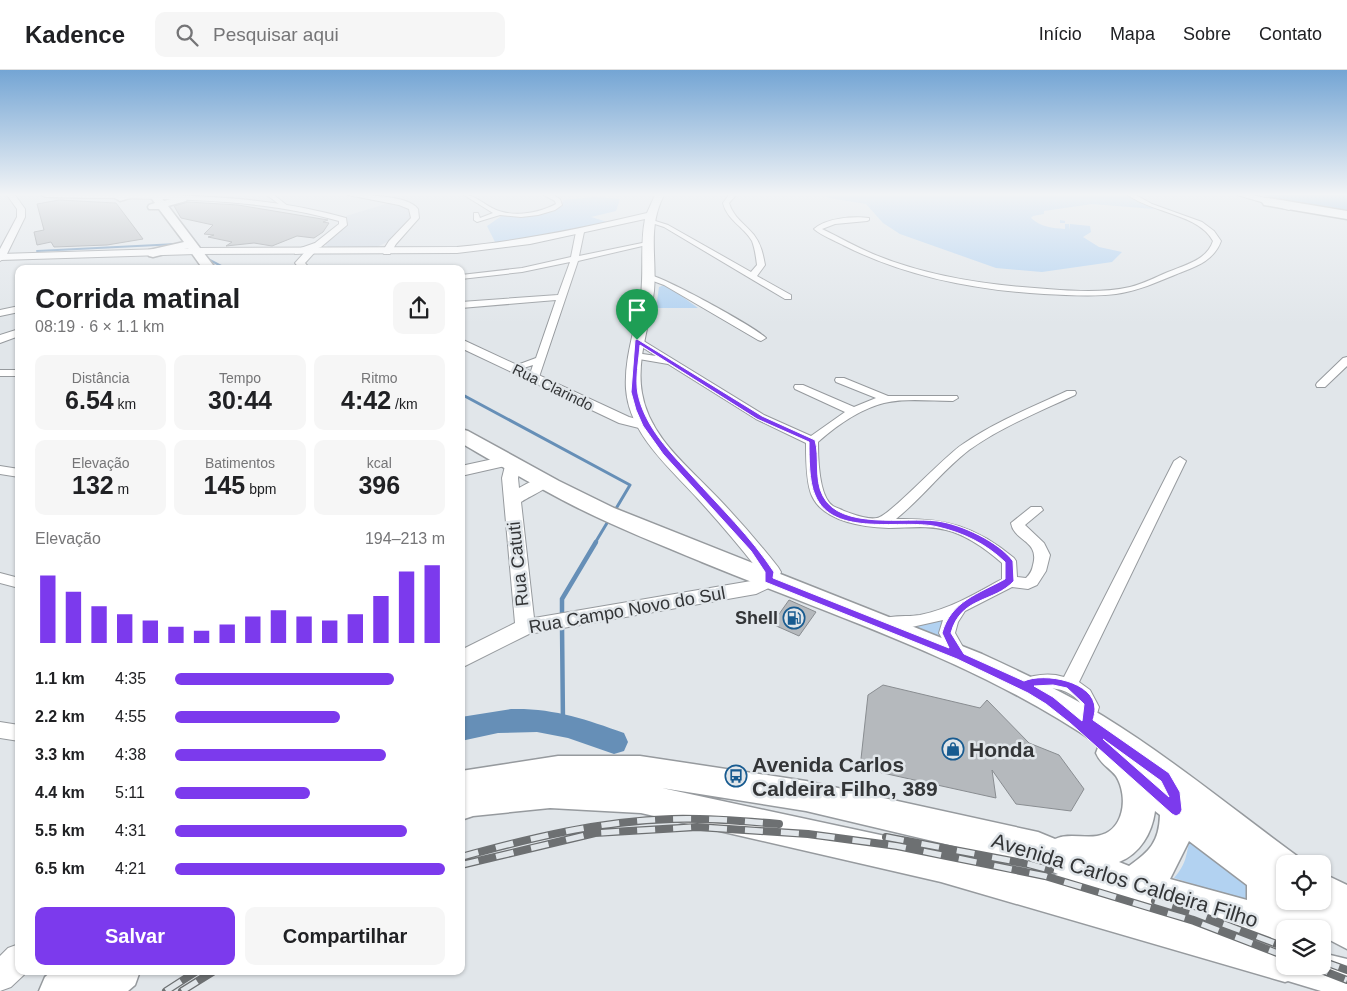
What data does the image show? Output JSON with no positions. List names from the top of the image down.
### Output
{
  "streets": {
    "main road": ["Avenida Carlos Caldeira Filho"],
    "street": ["Rua Clarindo", "Rua Catuti", "Rua Campo Novo do Sul"]
  },
  "crossings": [
    ["Rua Catuti", "Rua Campo Novo do Sul"]
  ],
  "places": {
    "fuel station": ["Shell"],
    "shop": ["Honda"],
    "bus stop": ["Avenida Carlos Caldeira Filho, 389"]
  },
  "page": {
    "header": "Kadence",
    "search": "Pesquisar aqui",
    "nav": [
      "Início",
      "Mapa",
      "Sobre",
      "Contato"
    ],
    "heading": ["Corrida matinal", "08:19 · 6 × 1.1 km"],
    "stats": [
      ["Distância", "6.54 km"],
      ["Tempo", "30:44"],
      ["Ritmo", "4:42 /km"],
      ["Elevação", "132 m"],
      ["Batimentos", "145 bpm"],
      ["kcal", "396"]
    ],
    "chart": ["Elevação", "194–213 m"],
    "list": [
      {
        "name": "1.1 km",
        "note": "4:35"
      },
      {
        "name": "2.2 km",
        "note": "4:55"
      },
      {
        "name": "3.3 km",
        "note": "4:38"
      },
      {
        "name": "4.4 km",
        "note": "5:11"
      },
      {
        "name": "5.5 km",
        "note": "4:31"
      },
      {
        "name": "6.5 km",
        "note": "4:21"
      }
    ],
    "buttons": ["Salvar", "Compartilhar"]
  }
}
